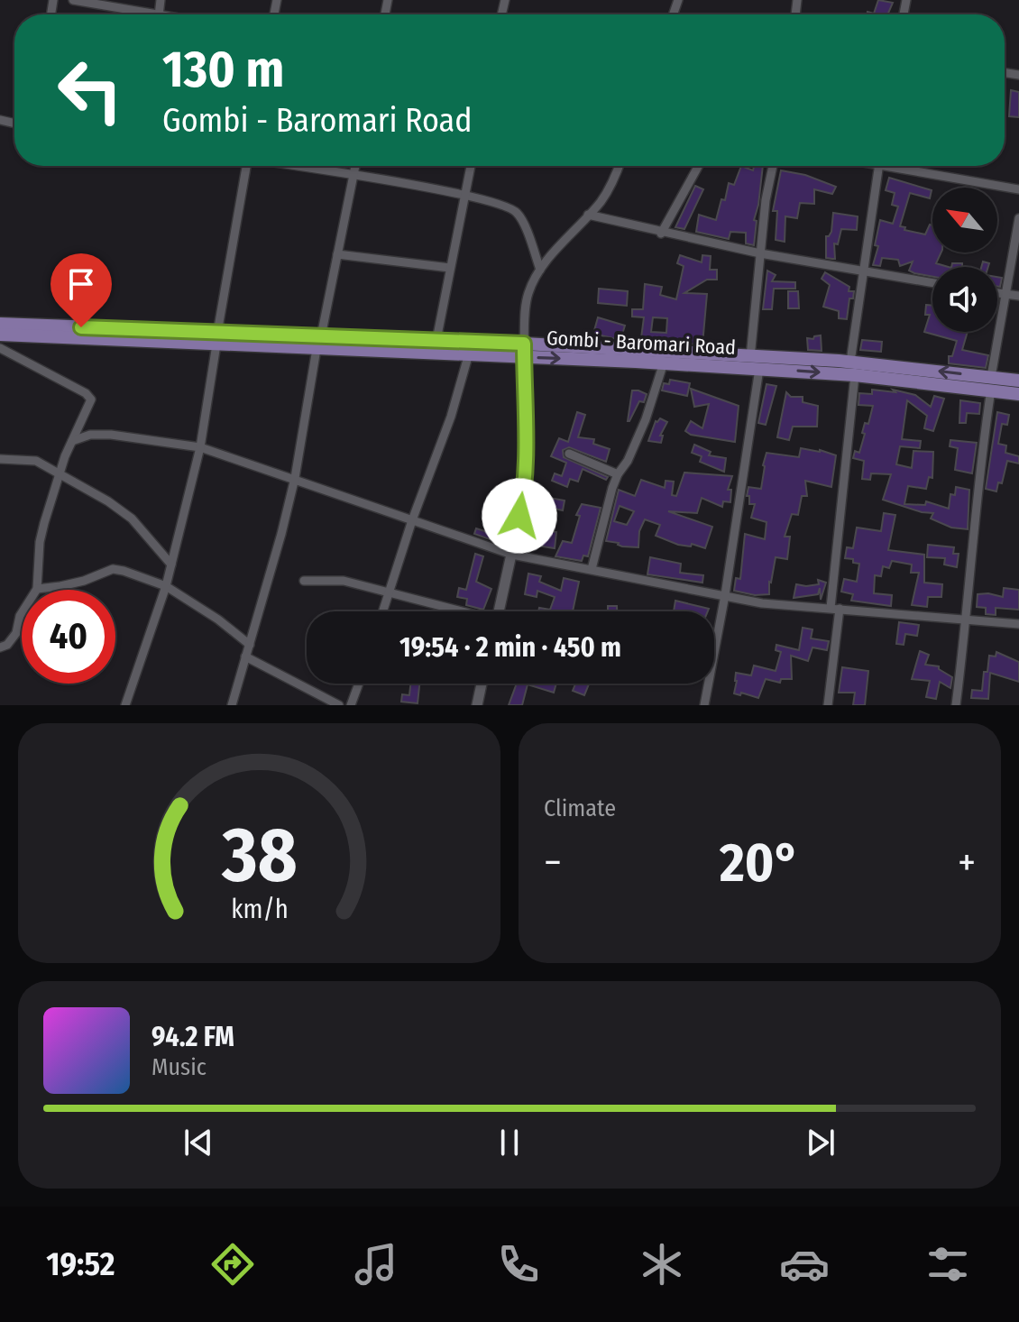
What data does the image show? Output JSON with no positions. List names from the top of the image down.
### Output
{
  "streets": {
    "main road": ["Gombi - Baromari Road"]
  },
  "north": "top left",
  "page": {
    "turn": ["130 m", "Gombi - Baromari Road"],
    "limit": "40",
    "trip": "19:54 · 2 min · 450 m",
    "tile": "Climate",
    "heat": ["−", "20°", "+"],
    "song": ["94.2 FM", "Music"],
    "tabs": "19:52",
    "gauge": ["38", "km/h"]
  }
}
